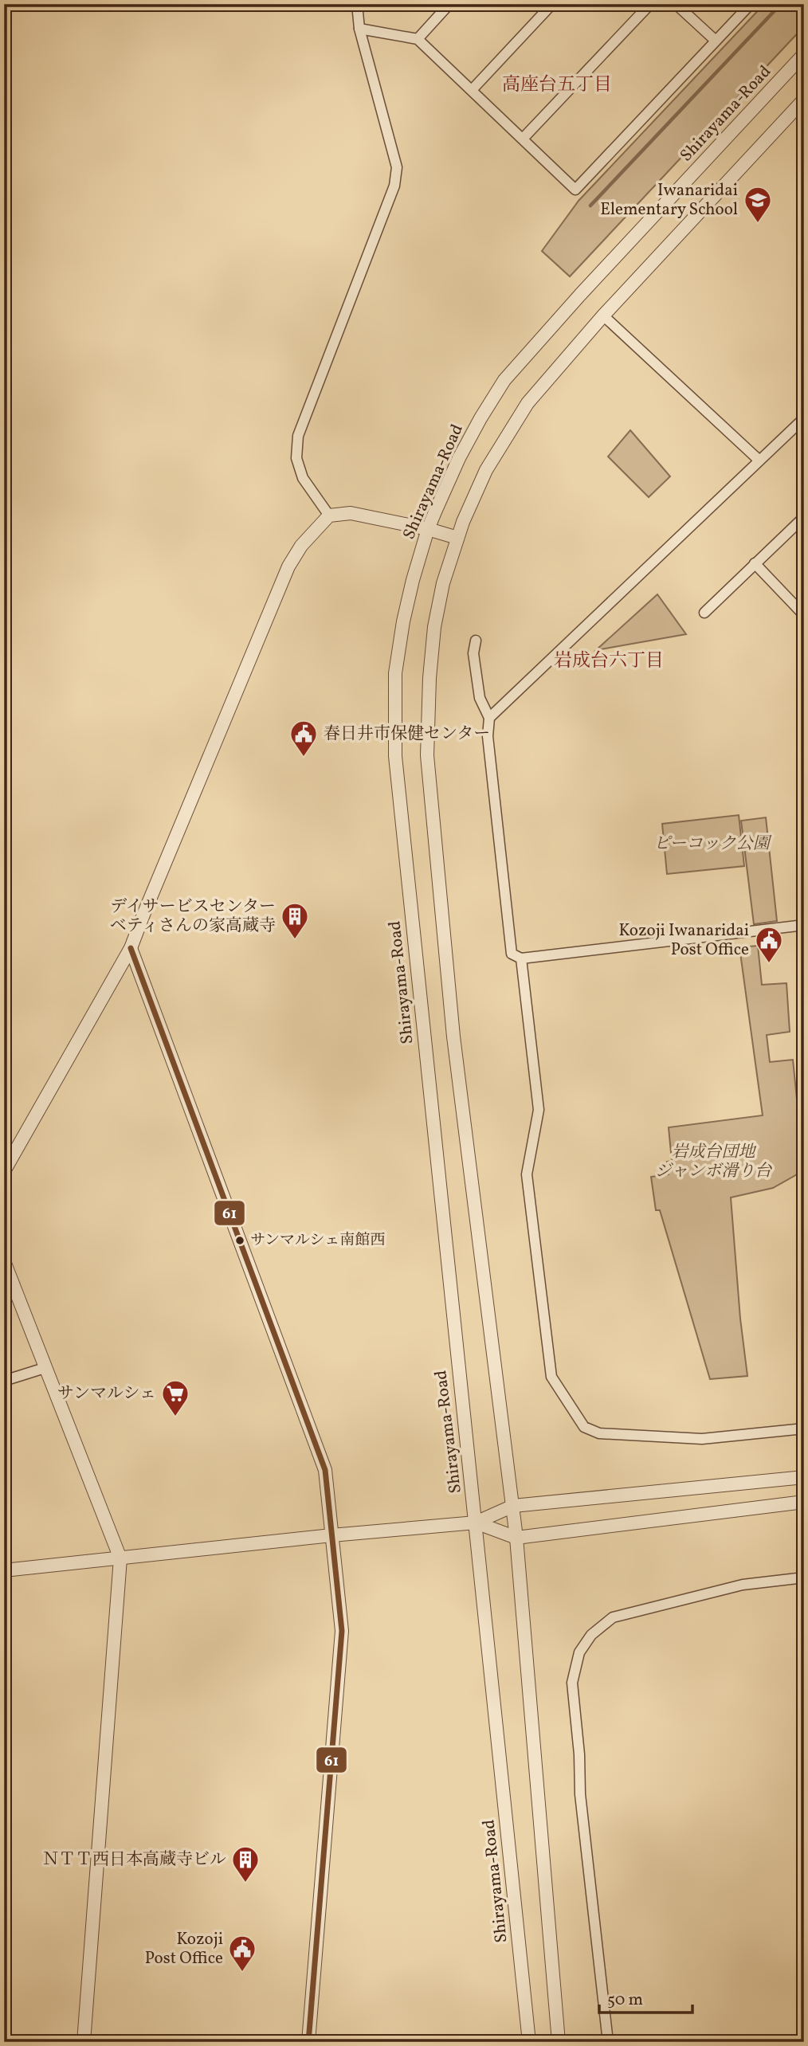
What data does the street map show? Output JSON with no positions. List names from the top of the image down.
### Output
{
  "streets": {
    "street": ["Shirayama-Road"]
  },
  "districts": ["高座台五丁目", "岩成台六丁目"],
  "parks": ["ピーコック公園", "岩成台団地 ジャンボ滑り台"],
  "places": {
    "school or university": ["Iwanaridai Elementary School"],
    "public building": ["春日井市保健センター", "Kozoji Iwanaridai Post Office", "Kozoji Post Office"],
    "building": ["デイサービスセンター ベティさんの家高蔵寺", "ＮＴＴ西日本高蔵寺ビル"],
    "other": ["サンマルシェ南館西"],
    "supermarket": ["サンマルシェ"]
  },
  "lines": ["transit line 61"],
  "scale_bar": "50 m"
}
